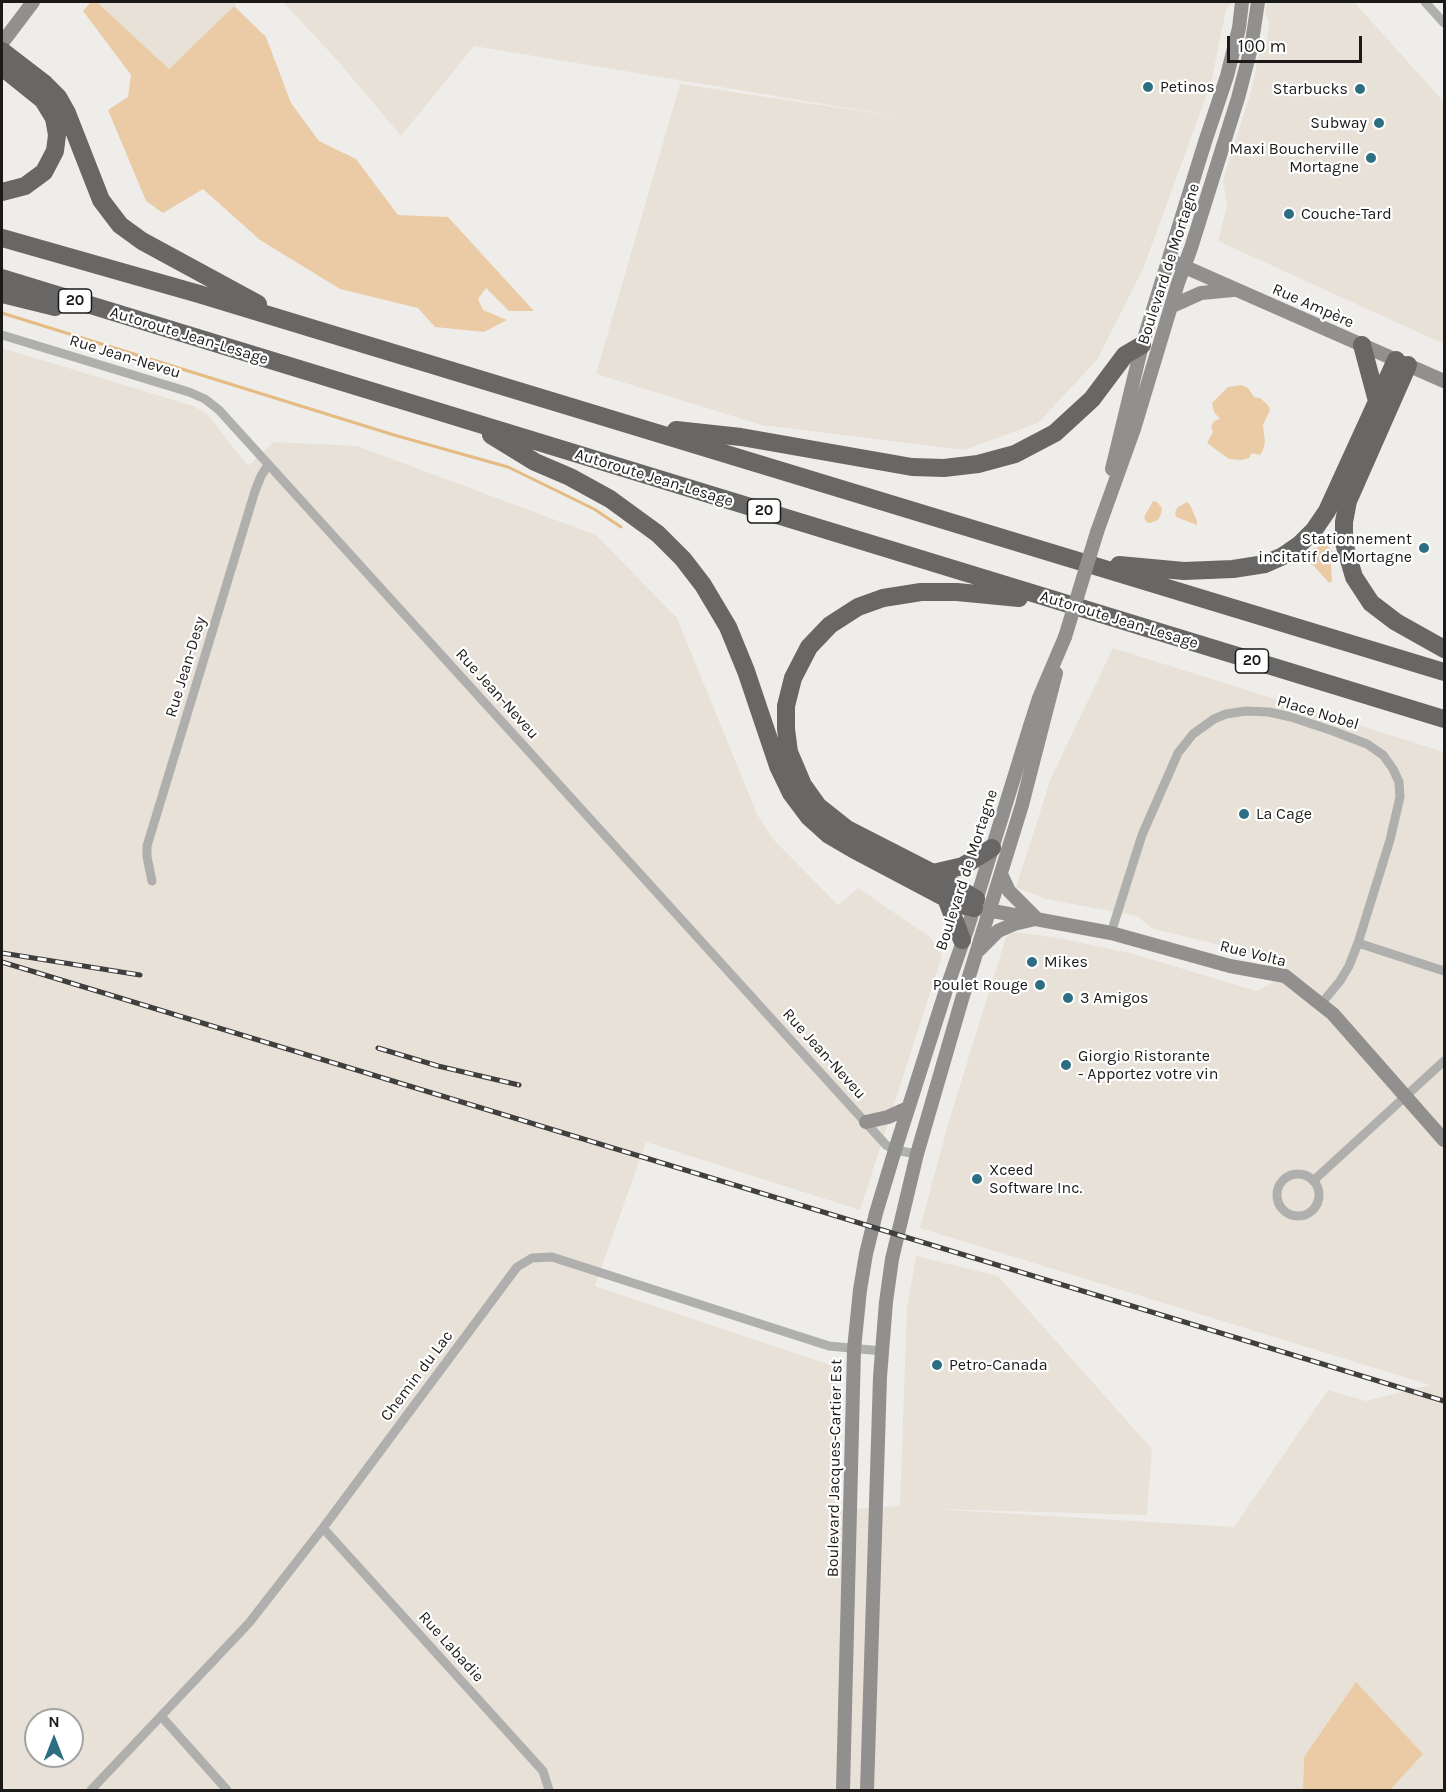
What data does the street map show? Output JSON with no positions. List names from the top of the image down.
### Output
{
  "streets": {
    "highway": ["20", "Autoroute Jean-Lesage"],
    "main road": [
      "Boulevard de Mortagne",
      "Rue Ampère",
      "Rue Volta",
      "Boulevard Jacques-Cartier Est"
    ],
    "street": [
      "Rue Jean-Neveu",
      "Rue Jean-Desy",
      "Place Nobel",
      "Chemin du Lac",
      "Rue Labadie"
    ]
  },
  "crossings": [
    ["Boulevard de Mortagne", "Rue Ampère"],
    ["Boulevard de Mortagne", "Rue Jean-Neveu"],
    ["Boulevard de Mortagne", "Rue Volta"],
    ["Boulevard de Mortagne", "Boulevard Jacques-Cartier Est"],
    ["Rue Jean-Neveu", "Rue Jean-Desy"],
    ["Rue Jean-Neveu", "Boulevard Jacques-Cartier Est"],
    ["Place Nobel", "Rue Volta"],
    ["Chemin du Lac", "Boulevard Jacques-Cartier Est"],
    ["Chemin du Lac", "Rue Labadie"]
  ],
  "places": [
    "Petinos",
    "Starbucks",
    "Subway",
    "Maxi Boucherville Mortagne",
    "Couche-Tard",
    "Stationnement incitatif de Mortagne",
    "La Cage",
    "Mikes",
    "Poulet Rouge",
    "3 Amigos",
    "Giorgio Ristorante - Apportez votre vin",
    "Xceed Software Inc.",
    "Petro-Canada"
  ],
  "scale_bar": "100 m",
  "north": "top"
}
